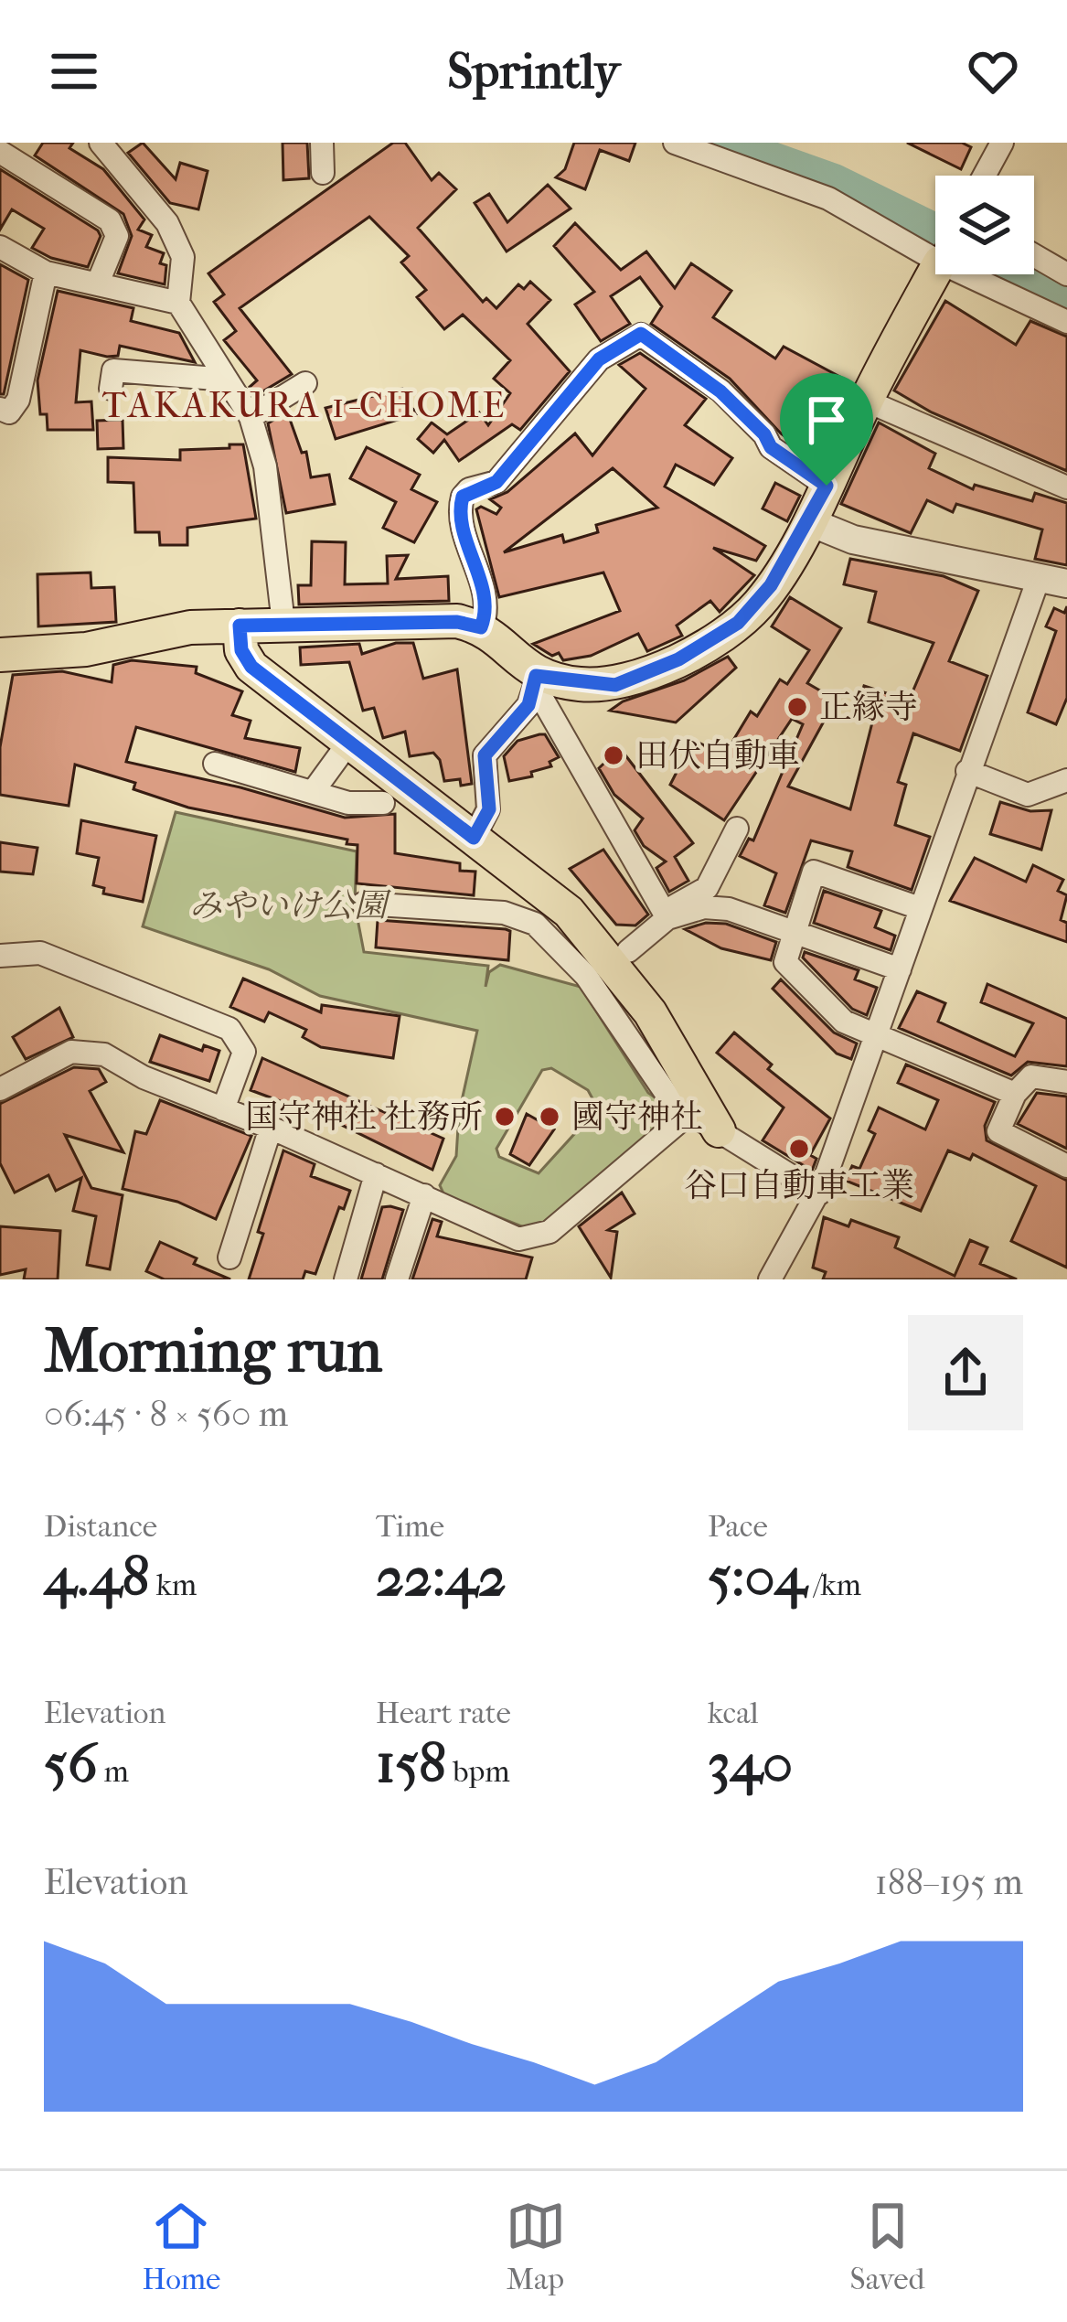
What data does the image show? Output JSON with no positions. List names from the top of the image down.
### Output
{
  "districts": ["TAKAKURA 1-CHOME"],
  "parks": ["みやいけ公園"],
  "places": [
    "正縁寺",
    "田伏自動車",
    "国守神社 社務所",
    "國守神社",
    "谷口自動車工業"
  ],
  "page": {
    "header": "Sprintly",
    "heading": ["Morning run", "06:45 · 8 × 560 m"],
    "stats": [
      ["Distance", "4.48 km"],
      ["Time", "22:42"],
      ["Pace", "5:04 /km"],
      ["Elevation", "56 m"],
      ["Heart rate", "158 bpm"],
      ["kcal", "340"]
    ],
    "chart": ["Elevation", "188–195 m"],
    "tabs": ["Home", "Map", "Saved"]
  }
}
